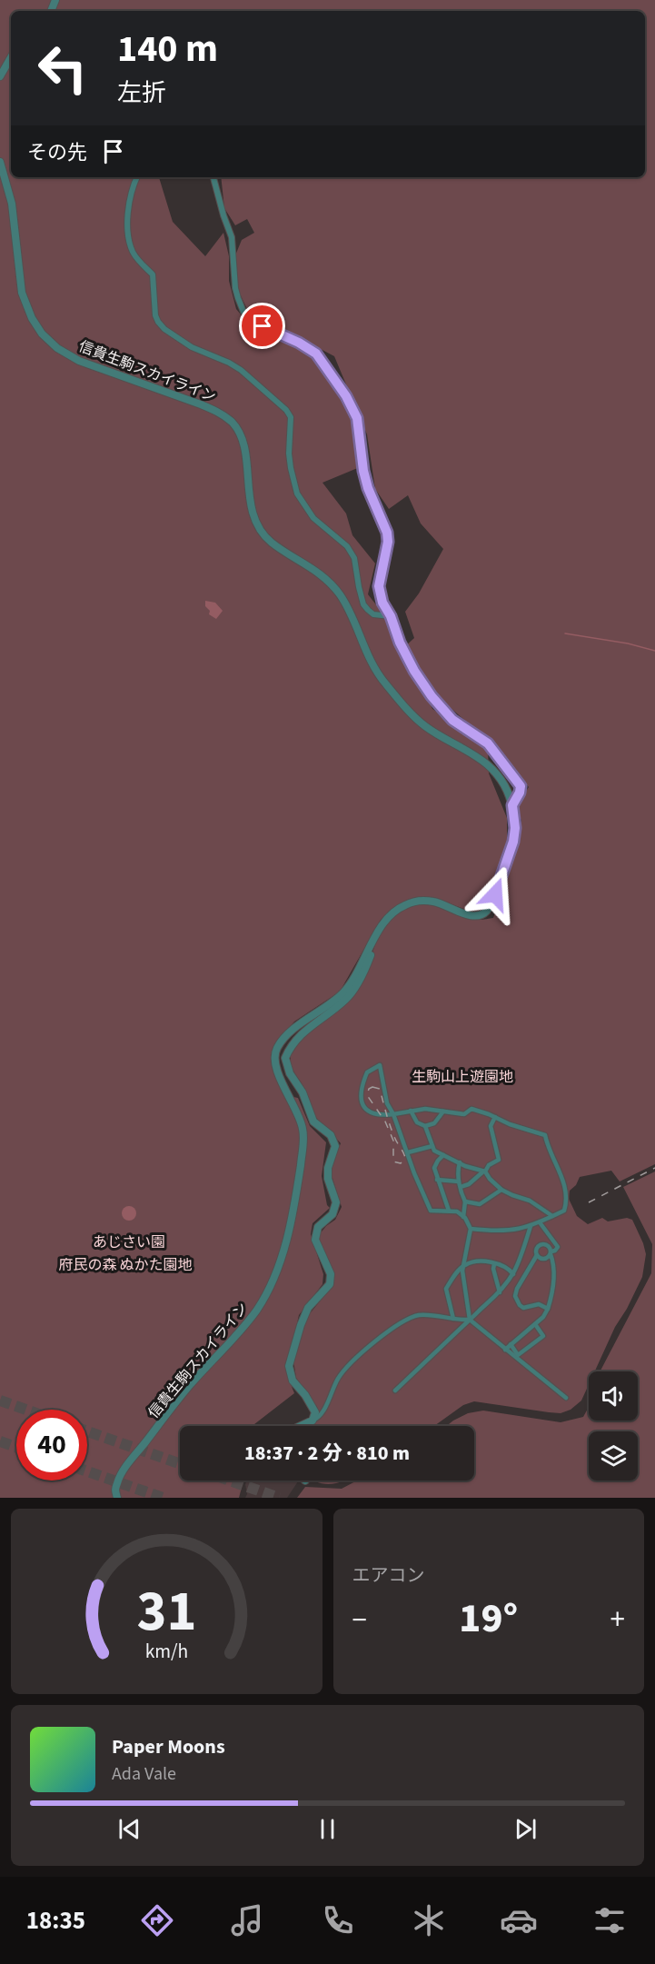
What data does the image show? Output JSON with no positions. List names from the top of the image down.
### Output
{
  "streets": {
    "street": ["信貴生駒スカイライン"]
  },
  "parks": ["生駒山上遊園地", "あじさい園", "府民の森 ぬかた園地"],
  "page": {
    "turn": ["140 m", "左折"],
    "then": "その先",
    "limit": "40",
    "trip": "18:37 · 2 分 · 810 m",
    "tile": "エアコン",
    "heat": ["−", "19°", "+"],
    "song": ["Paper Moons", "Ada Vale"],
    "tabs": "18:35",
    "gauge": ["31", "km/h"]
  }
}
